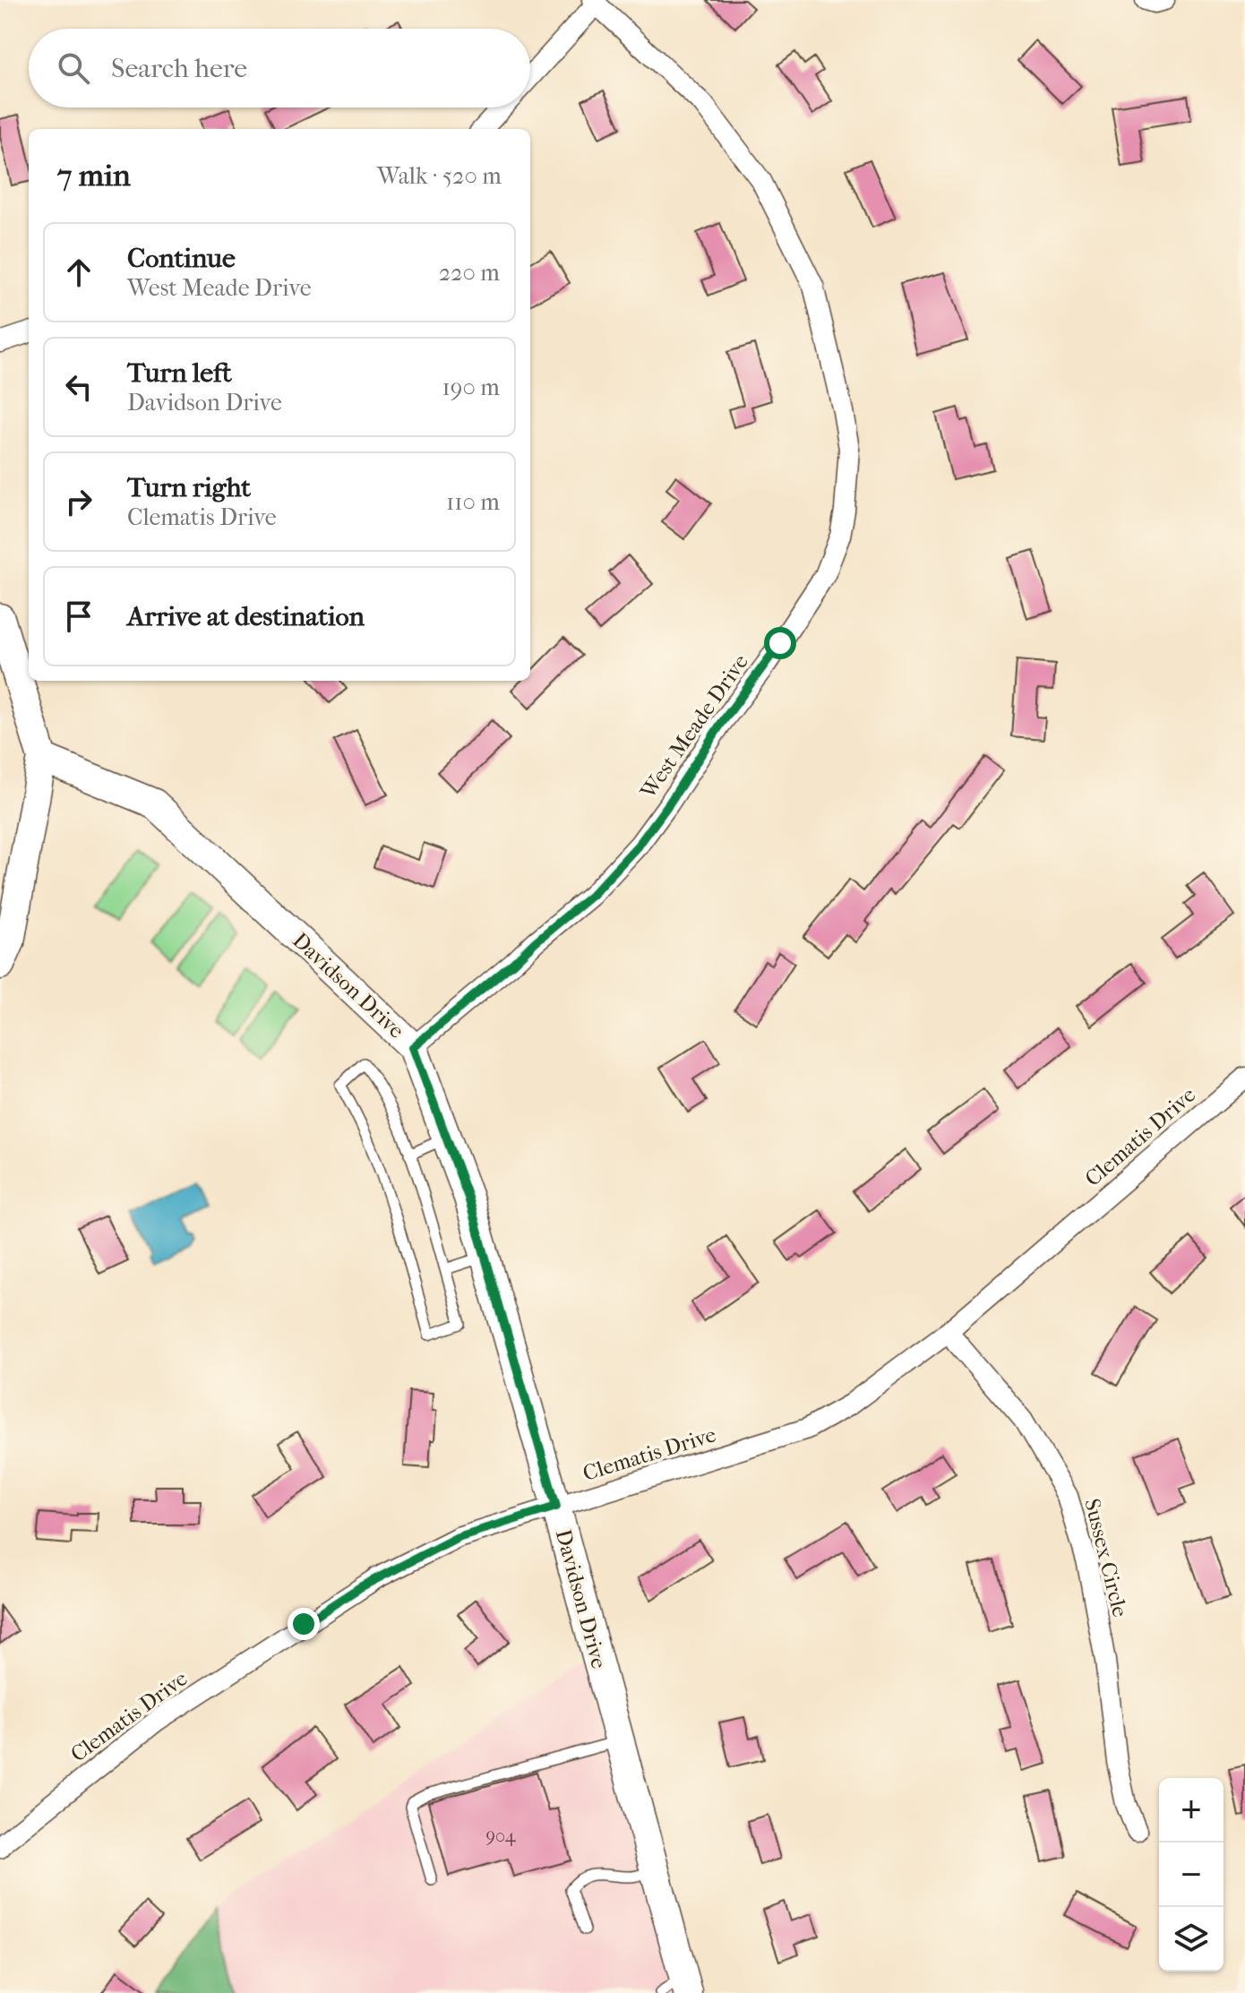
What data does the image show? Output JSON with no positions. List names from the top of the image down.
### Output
{
  "streets": {
    "street": [
      "West Meade Drive",
      "Davidson Drive",
      "Clematis Drive",
      "Sussex Circle"
    ]
  },
  "crossings": [
    ["West Meade Drive", "Davidson Drive"],
    ["Davidson Drive", "Clematis Drive"],
    ["Clematis Drive", "Sussex Circle"]
  ],
  "house_numbers": ["904"],
  "page": {
    "search": "Search here",
    "heading": ["7 min", "Walk · 520 m"],
    "list": [
      ["Continue", "West Meade Drive", "220 m"],
      ["Turn left", "Davidson Drive", "190 m"],
      ["Turn right", "Clematis Drive", "110 m"],
      "Arrive at destination"
    ],
    "map_buttons": ["+", "−"]
  }
}
